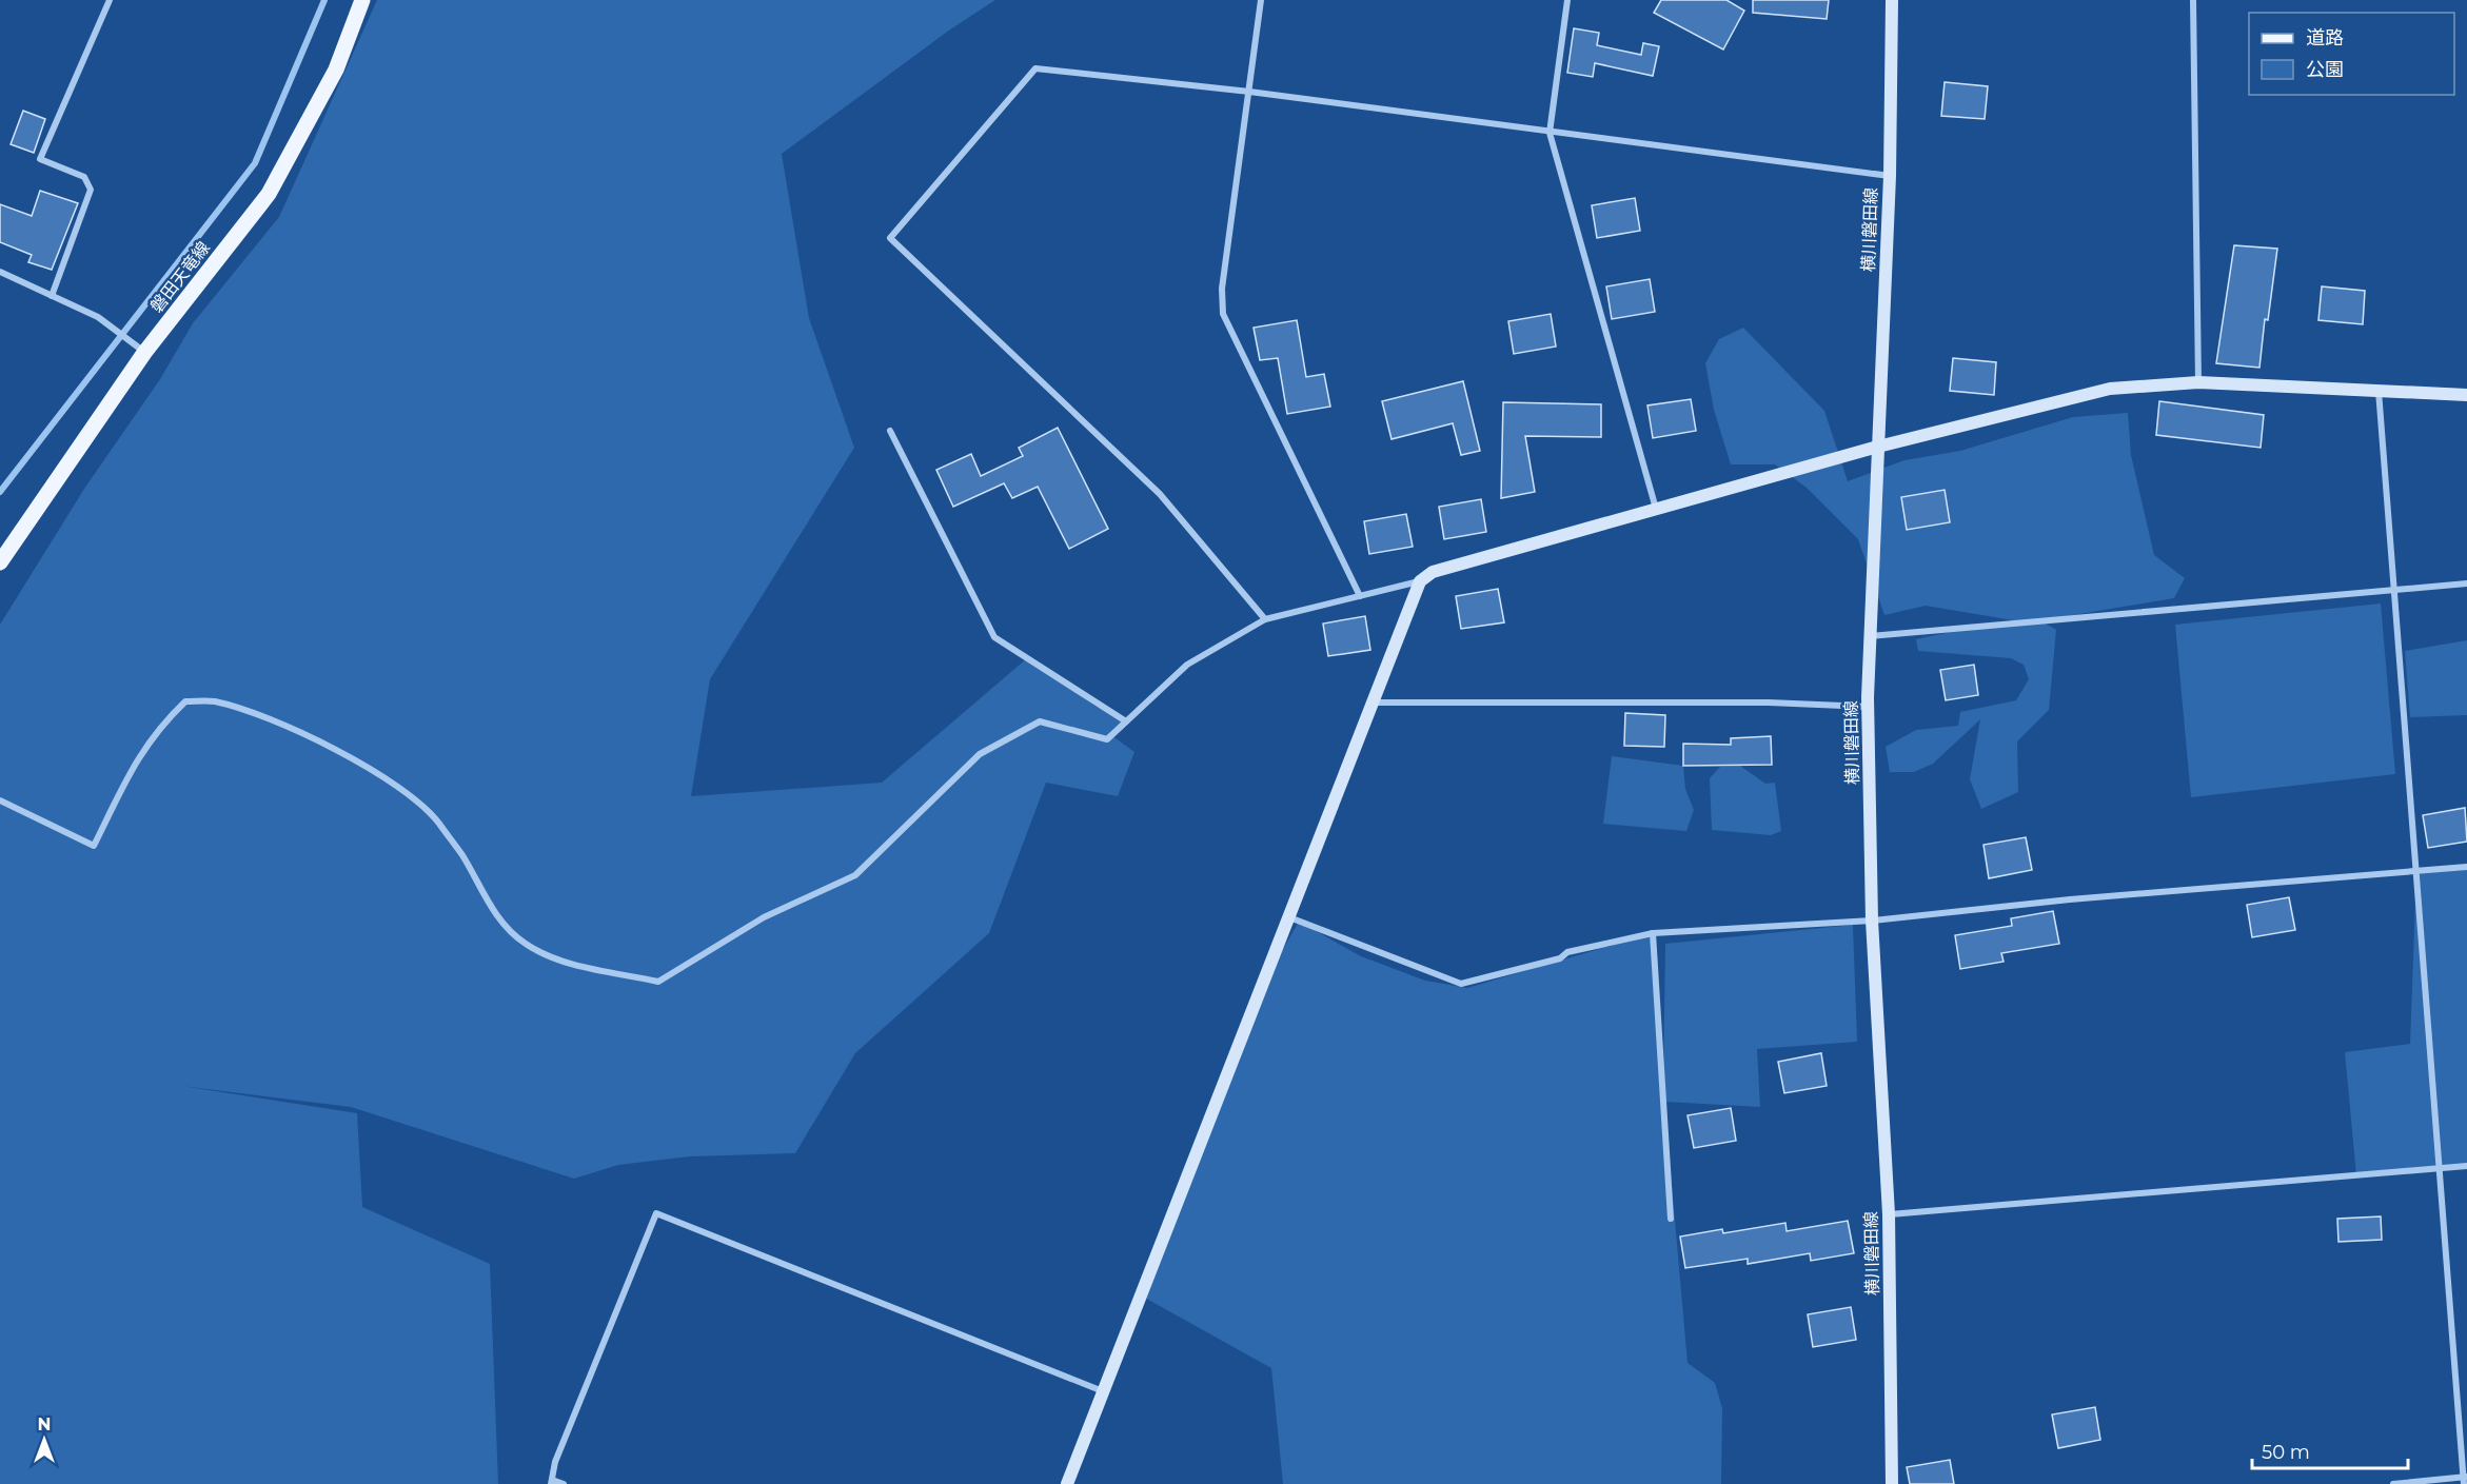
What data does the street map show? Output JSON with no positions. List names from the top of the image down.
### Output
{
  "streets": {
    "main road": ["磐田天竜線"],
    "street": ["横川磐田線"]
  },
  "legend": ["道路", "公園"],
  "scale_bar": "50 m",
  "north": "top"
}
